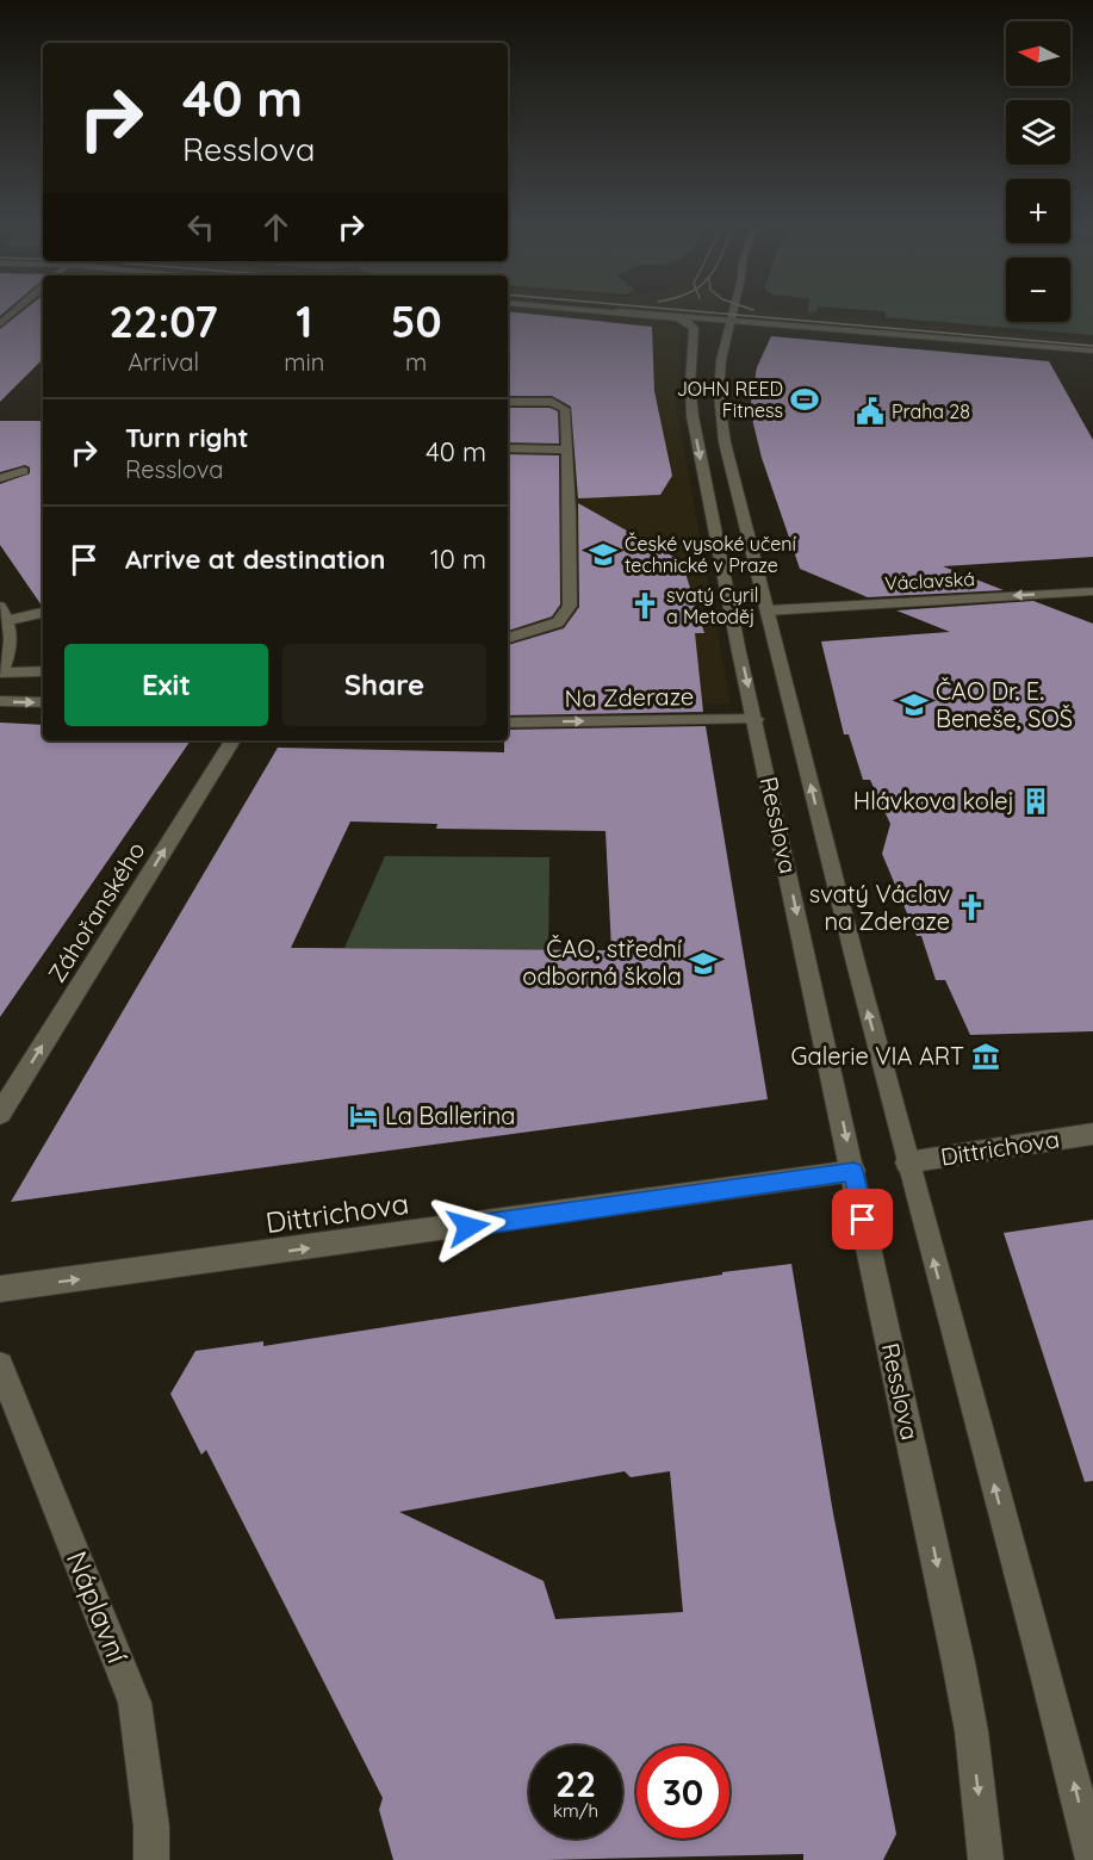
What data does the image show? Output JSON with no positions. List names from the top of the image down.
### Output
{
  "streets": {
    "main road": [
      "Václavská",
      "Na Zderaze",
      "Resslova",
      "Záhořanského",
      "Dittrichova",
      "Náplavní"
    ]
  },
  "crossings": [
    ["Václavská", "Resslova"],
    ["Na Zderaze", "Resslova"],
    ["Resslova", "Dittrichova"]
  ],
  "one_way": [
    "Václavská",
    "Na Zderaze",
    "Záhořanského",
    "Dittrichova"
  ],
  "places": {
    "sports": ["JOHN REED Fitness"],
    "public building": ["Praha 28"],
    "school or university": ["České vysoké učení technické v Praze", "ČAO Dr. E. Beneše, SOŠ", "ČAO, střední odborná škola"],
    "church": ["svatý Cyril a Metoděj", "svatý Václav na Zderaze"],
    "building": ["Hlávkova kolej"],
    "museum": ["Galerie VIA ART"],
    "hotel": ["La Ballerina"]
  },
  "north": "left",
  "page": {
    "map_buttons": ["+", "−"],
    "turn": ["40 m", "Resslova"],
    "eta": [
      "22:07",
      "Arrival",
      "1",
      "min",
      "50",
      "m"
    ],
    "list": [
      {
        "name": "Turn right",
        "note": "Resslova",
        "value": "40 m"
      },
      {
        "name": "Arrive at destination",
        "value": "10 m"
      }
    ],
    "buttons": ["Exit", "Share"],
    "speed": "22 km/h",
    "limit": "30"
  }
}
